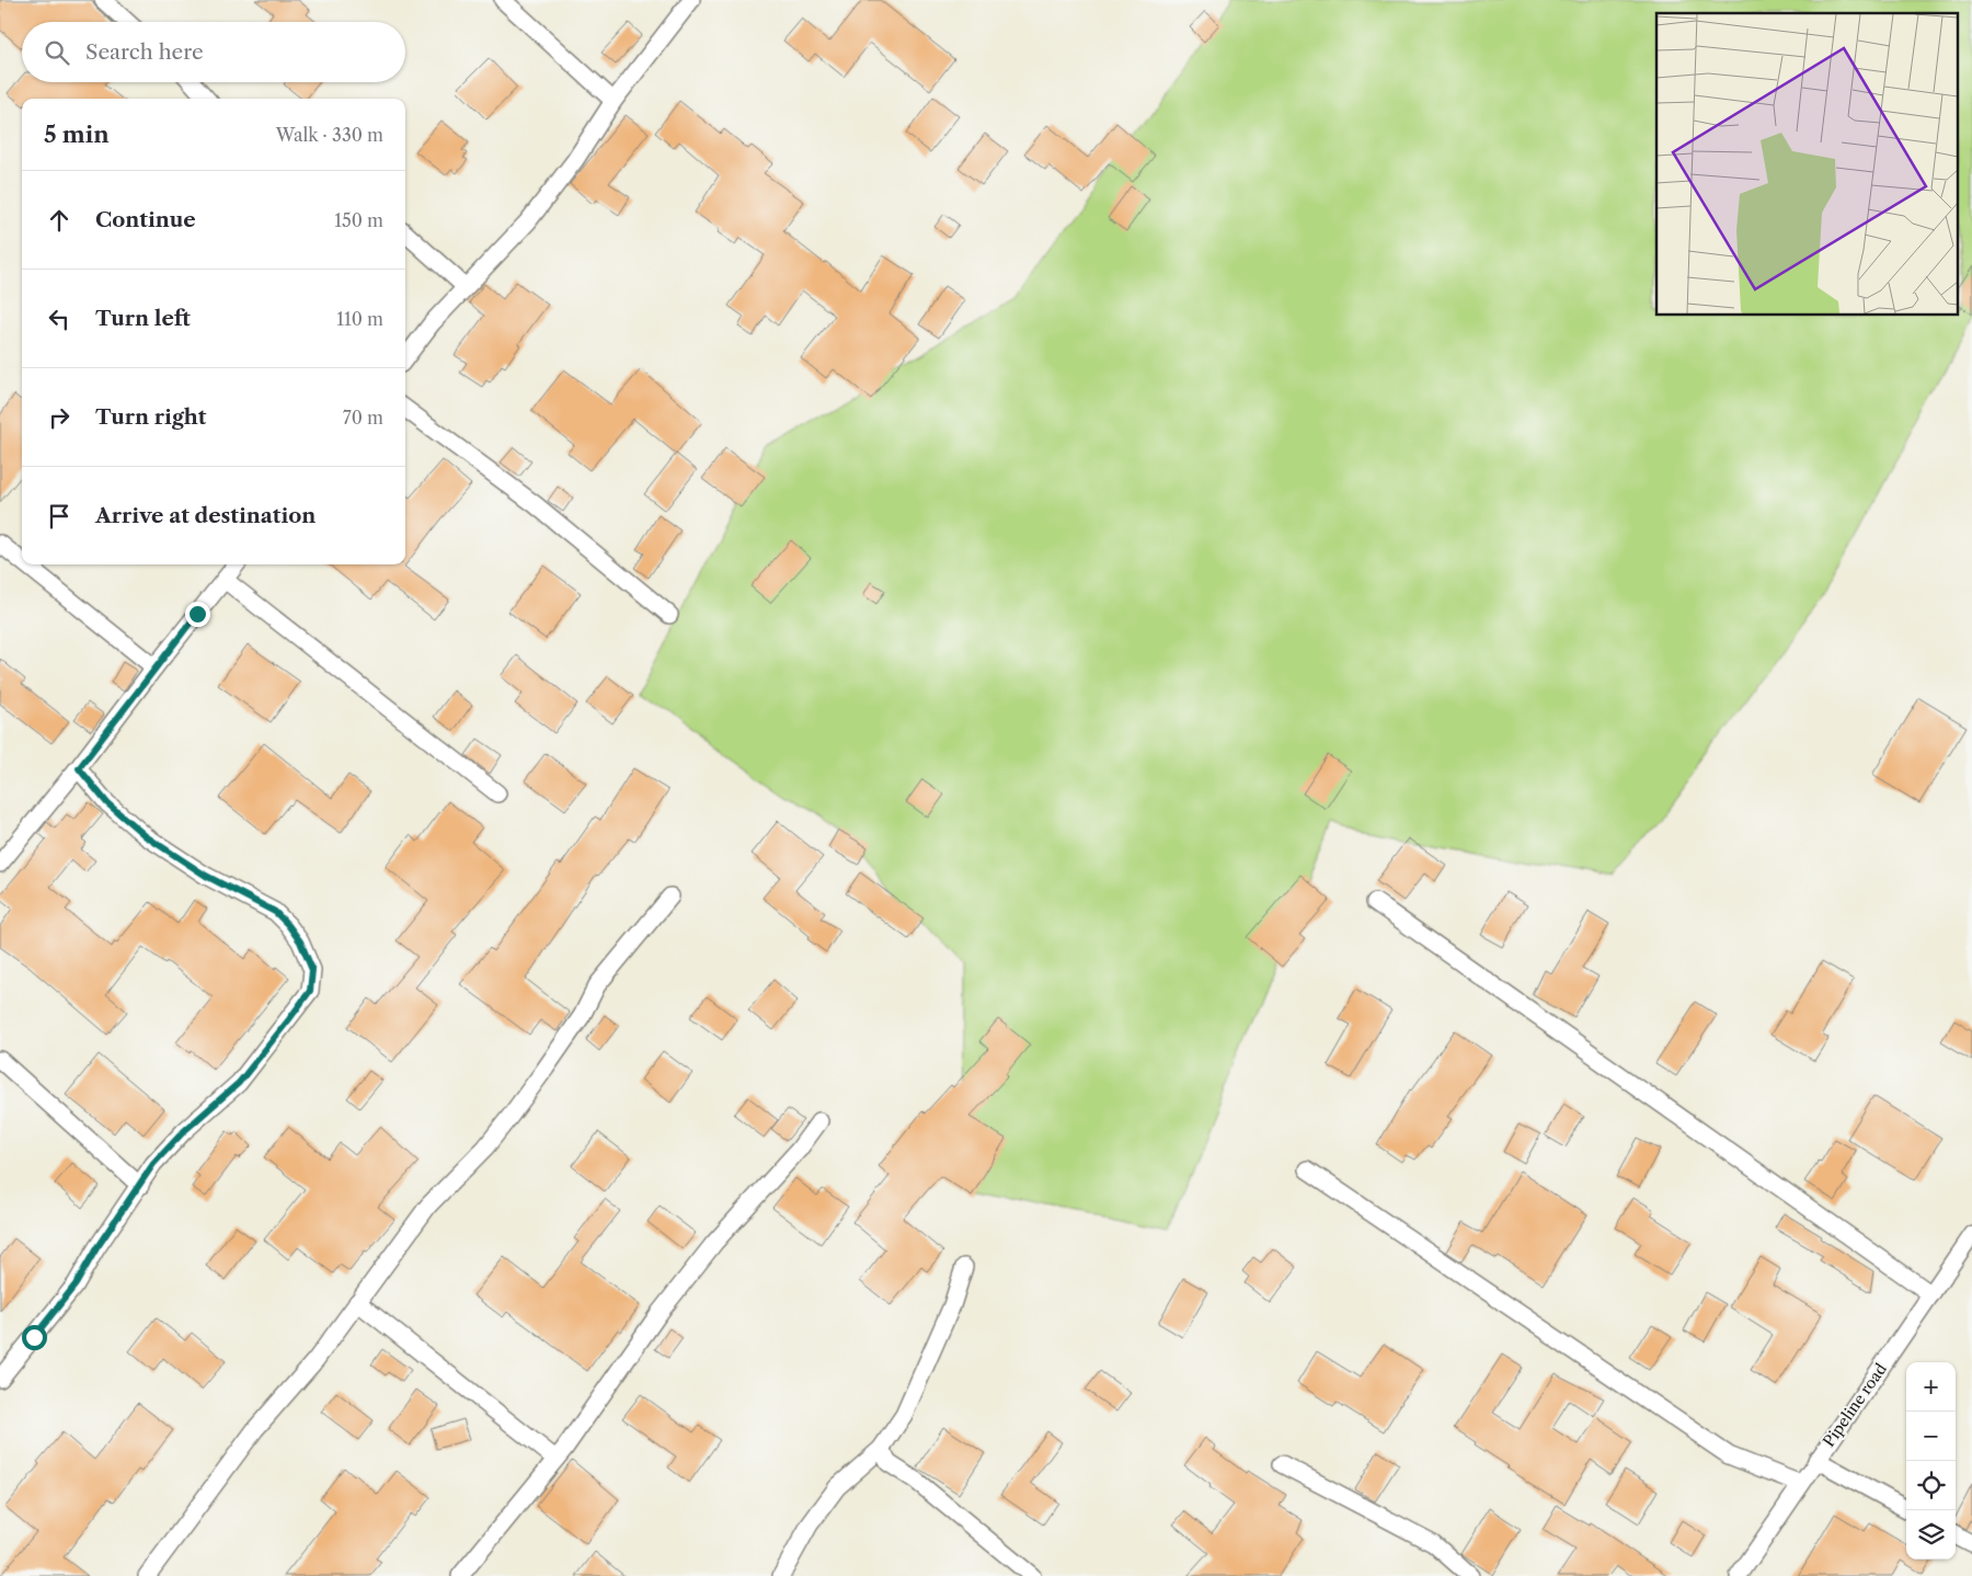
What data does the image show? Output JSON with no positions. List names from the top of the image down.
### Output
{
  "streets": {
    "street": ["Pipeline road"]
  },
  "page": {
    "search": "Search here",
    "heading": ["5 min", "Walk · 330 m"],
    "list": [
      ["Continue", "150 m"],
      ["Turn left", "110 m"],
      ["Turn right", "70 m"],
      "Arrive at destination"
    ],
    "map_buttons": ["+", "−"]
  }
}
